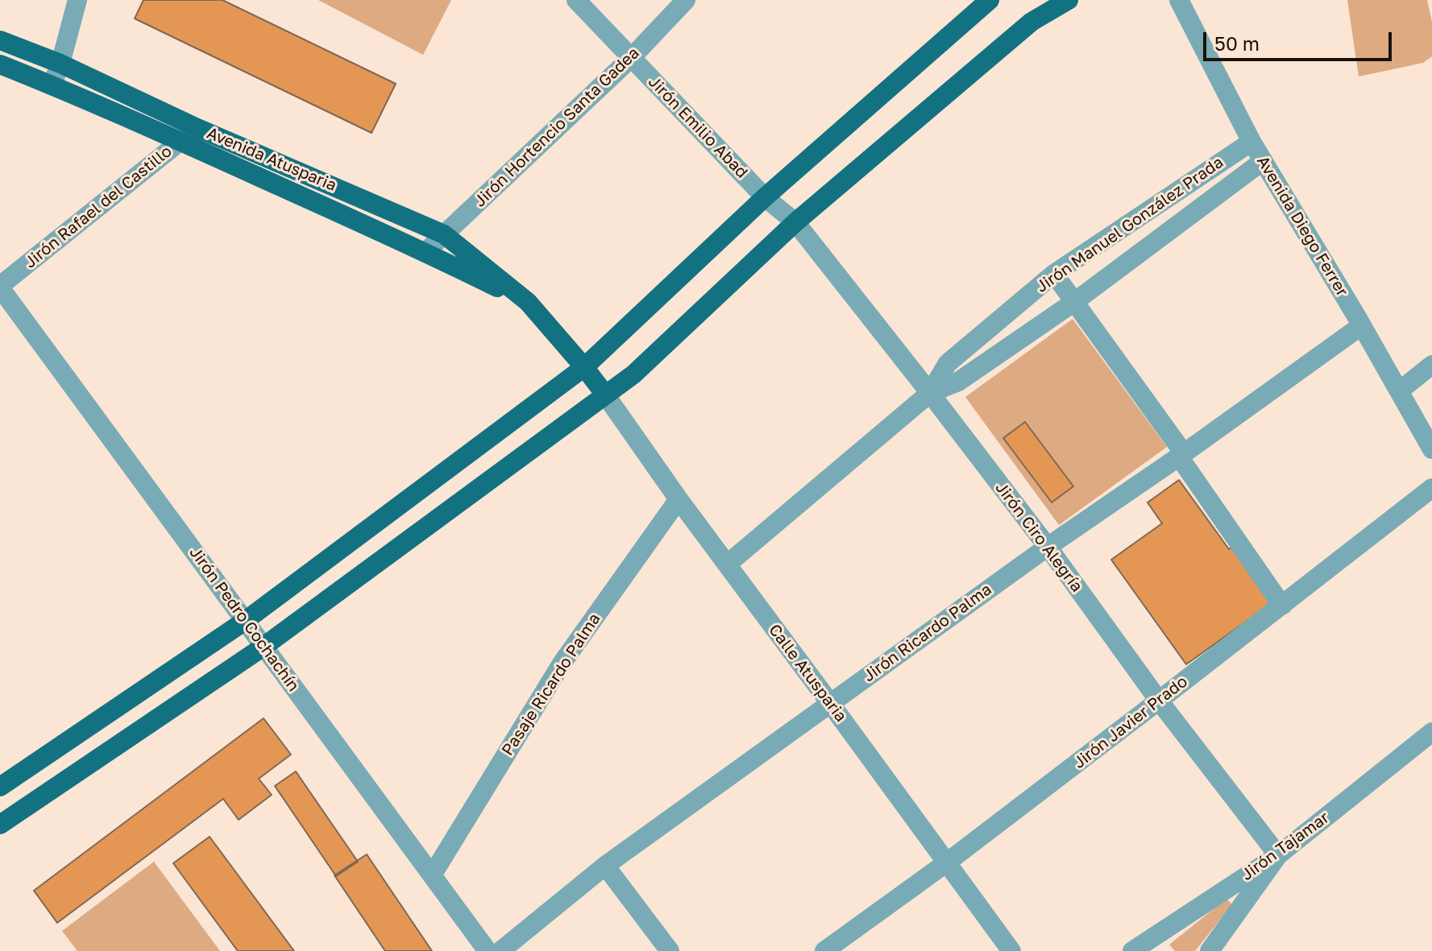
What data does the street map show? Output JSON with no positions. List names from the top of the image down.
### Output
{
  "streets": {
    "main road": ["Avenida Atusparia"],
    "street": [
      "Jirón Hortencio Santa Gadea",
      "Jirón Emilio Abad",
      "Jirón Rafael del Castillo",
      "Jirón Manuel González Prada",
      "Avenida Diego Ferrer",
      "Jirón Ciro Alegría",
      "Jirón Pedro Cochachín",
      "Jirón Ricardo Palma",
      "Calle Atusparia",
      "Pasaje Ricardo Palma",
      "Jirón Javier Prado",
      "Jirón Tajamar"
    ]
  },
  "crossings": [
    ["Jirón Hortencio Santa Gadea", "Jirón Emilio Abad"],
    ["Jirón Hortencio Santa Gadea", "Avenida Atusparia"],
    ["Jirón Emilio Abad", "Jirón Ciro Alegría"],
    ["Avenida Atusparia", "Jirón Rafael del Castillo"],
    ["Avenida Atusparia", "Calle Atusparia"],
    ["Jirón Rafael del Castillo", "Jirón Pedro Cochachín"],
    ["Jirón Manuel González Prada", "Avenida Diego Ferrer"],
    ["Jirón Manuel González Prada", "Jirón Ciro Alegría"],
    ["Jirón Manuel González Prada", "Calle Atusparia"],
    ["Avenida Diego Ferrer", "Jirón Ricardo Palma"],
    ["Jirón Ciro Alegría", "Jirón Ricardo Palma"],
    ["Jirón Ciro Alegría", "Jirón Javier Prado"],
    ["Jirón Ciro Alegría", "Jirón Tajamar"],
    ["Jirón Pedro Cochachín", "Pasaje Ricardo Palma"],
    ["Jirón Ricardo Palma", "Calle Atusparia"],
    ["Calle Atusparia", "Pasaje Ricardo Palma"],
    ["Calle Atusparia", "Jirón Javier Prado"]
  ],
  "scale_bar": "50 m"
}
